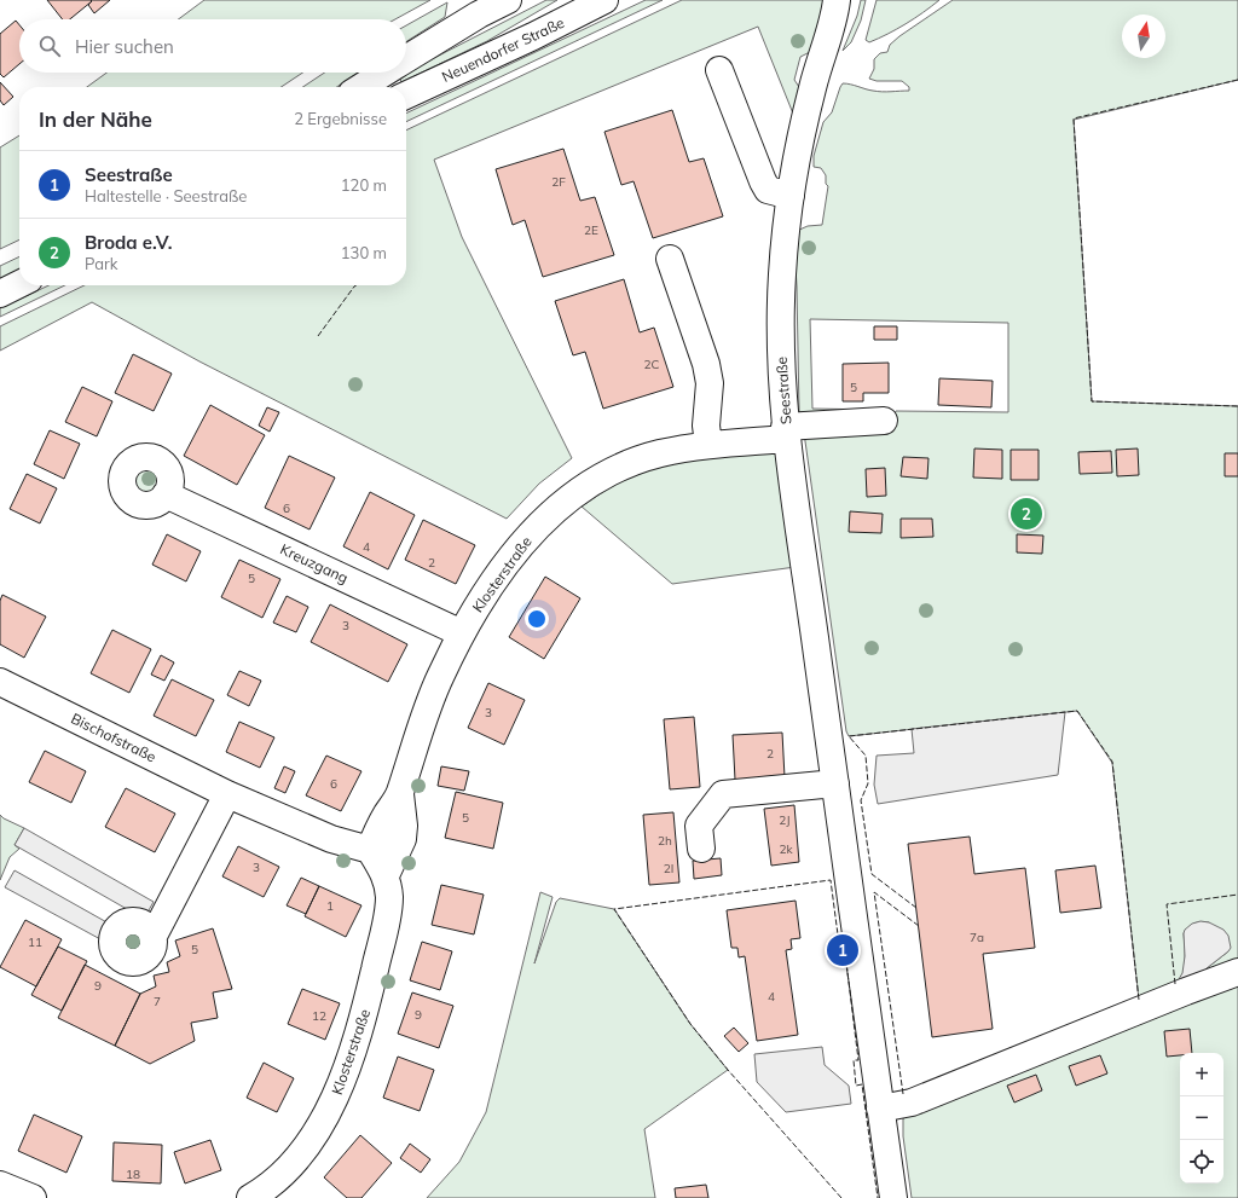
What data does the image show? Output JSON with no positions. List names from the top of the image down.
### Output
{
  "streets": {
    "street": [
      "Neuendorfer Straße",
      "Seestraße",
      "Kreuzgang",
      "Klosterstraße",
      "Bischofstraße"
    ]
  },
  "crossings": [
    ["Seestraße", "Klosterstraße"],
    ["Kreuzgang", "Klosterstraße"],
    ["Klosterstraße", "Bischofstraße"]
  ],
  "house_numbers": [
    "2F",
    "2E",
    "2C",
    "5",
    "6",
    "4",
    "2",
    "5",
    "3",
    "3",
    "2",
    "6",
    "5",
    "2J",
    "2h",
    "2k",
    "3",
    "2I",
    "1",
    "7a",
    "11",
    "5",
    "9",
    "4",
    "7",
    "9",
    "12",
    "18"
  ],
  "north": "top",
  "page": {
    "search": "Hier suchen",
    "heading": ["In der Nähe", "2 Ergebnisse"],
    "list": [
      {
        "mark": "1",
        "name": "Seestraße",
        "note": "Haltestelle · Seestraße",
        "value": "120 m"
      },
      {
        "mark": "2",
        "name": "Broda e.V.",
        "note": "Park",
        "value": "130 m"
      }
    ],
    "pins": ["2", "1"],
    "map_buttons": ["+", "−"]
  }
}
